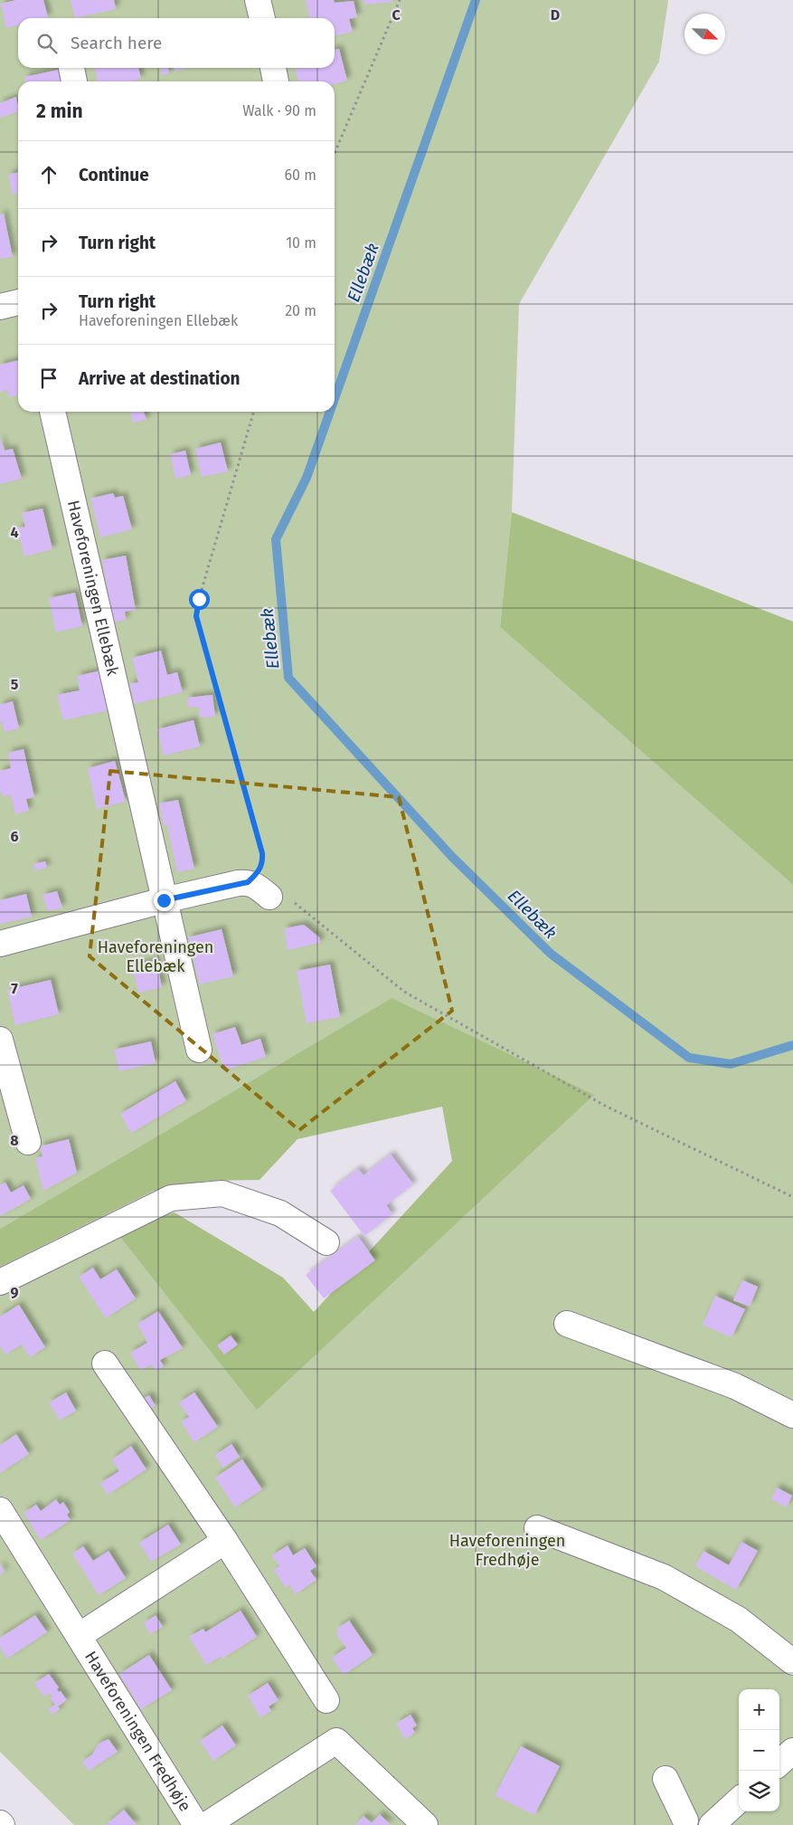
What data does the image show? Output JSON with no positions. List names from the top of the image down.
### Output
{
  "streets": {
    "lane": ["Haveforeningen Ellebæk", "Haveforeningen Fredhøje"]
  },
  "water": ["Ellebæk"],
  "parks": ["Haveforeningen Ellebæk", "Haveforeningen Fredhøje"],
  "north": "bottom right",
  "page": {
    "search": "Search here",
    "heading": ["2 min", "Walk · 90 m"],
    "list": [
      ["Continue", "60 m"],
      ["Turn right", "10 m"],
      ["Turn right", "Haveforeningen Ellebæk", "20 m"],
      "Arrive at destination"
    ],
    "map_buttons": ["+", "−"]
  },
  "grid": {
    "columns": ["C", "D"],
    "rows": [
      "4",
      "5",
      "6",
      "7",
      "8",
      "9"
    ]
  }
}
